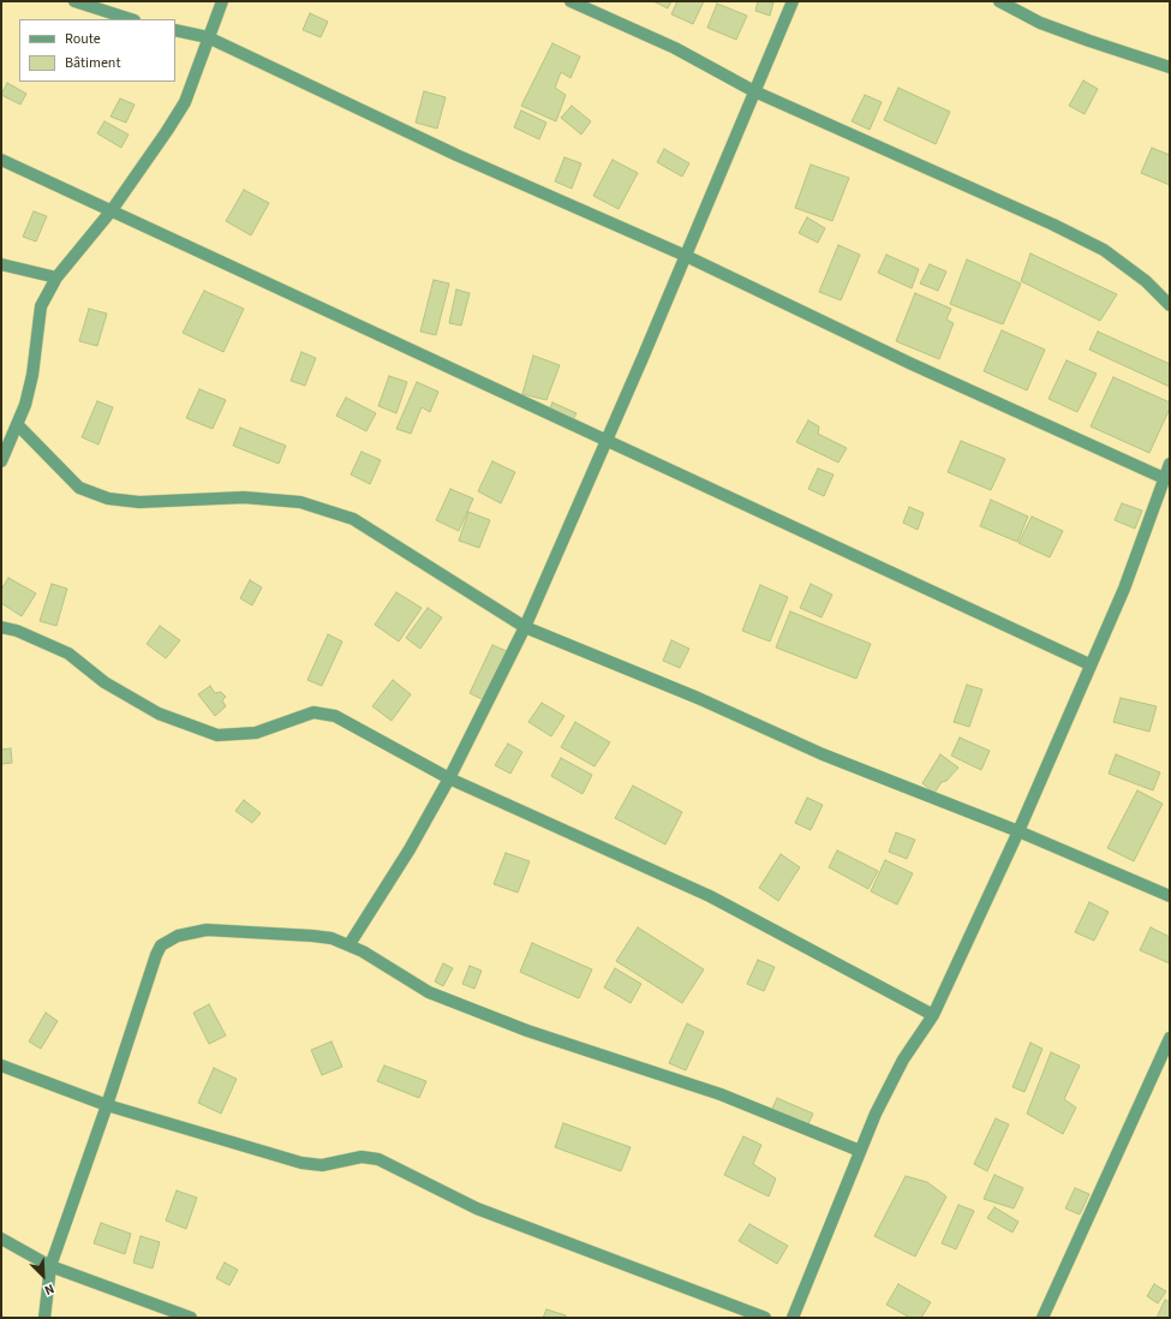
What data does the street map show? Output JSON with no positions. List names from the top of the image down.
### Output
{
  "legend": ["Route", "Bâtiment"],
  "north": "bottom right"
}
